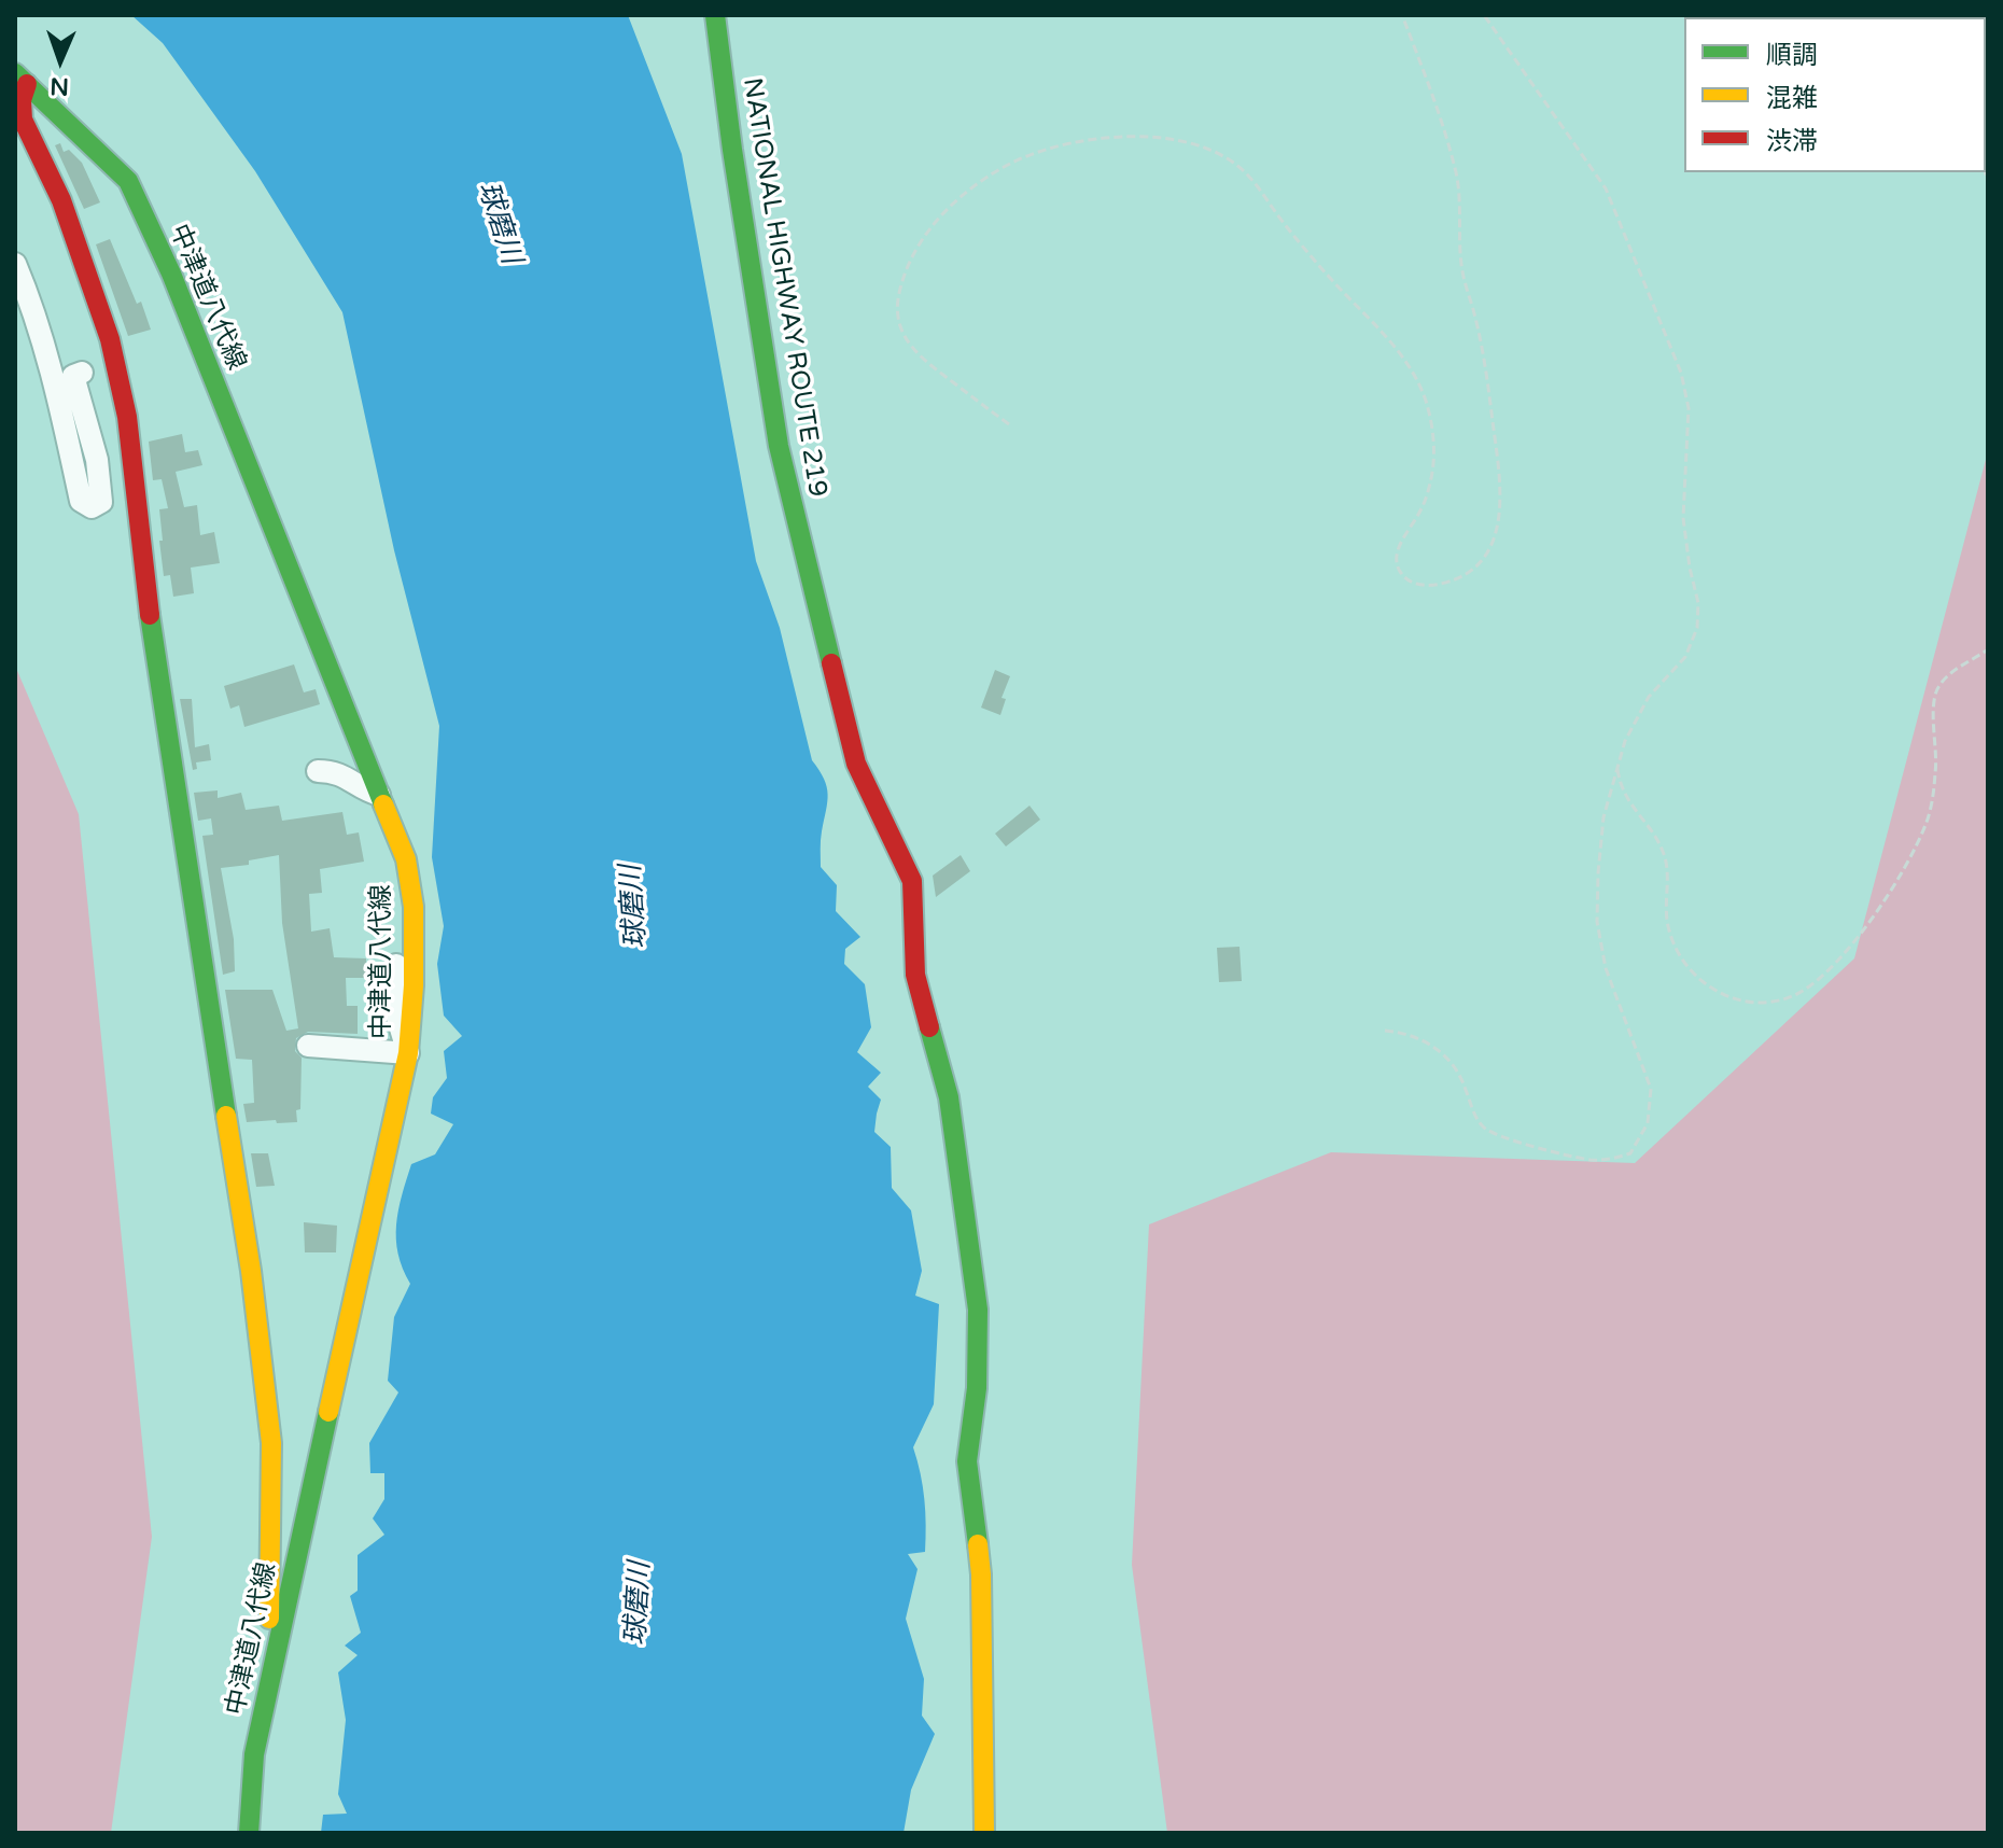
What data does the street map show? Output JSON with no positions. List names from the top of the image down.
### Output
{
  "streets": {
    "main road": ["NATIONAL HIGHWAY ROUTE 219", "中津道八代線"]
  },
  "water": ["球磨川"],
  "legend": ["順調", "混雑", "渋滞"],
  "north": "bottom"
}
